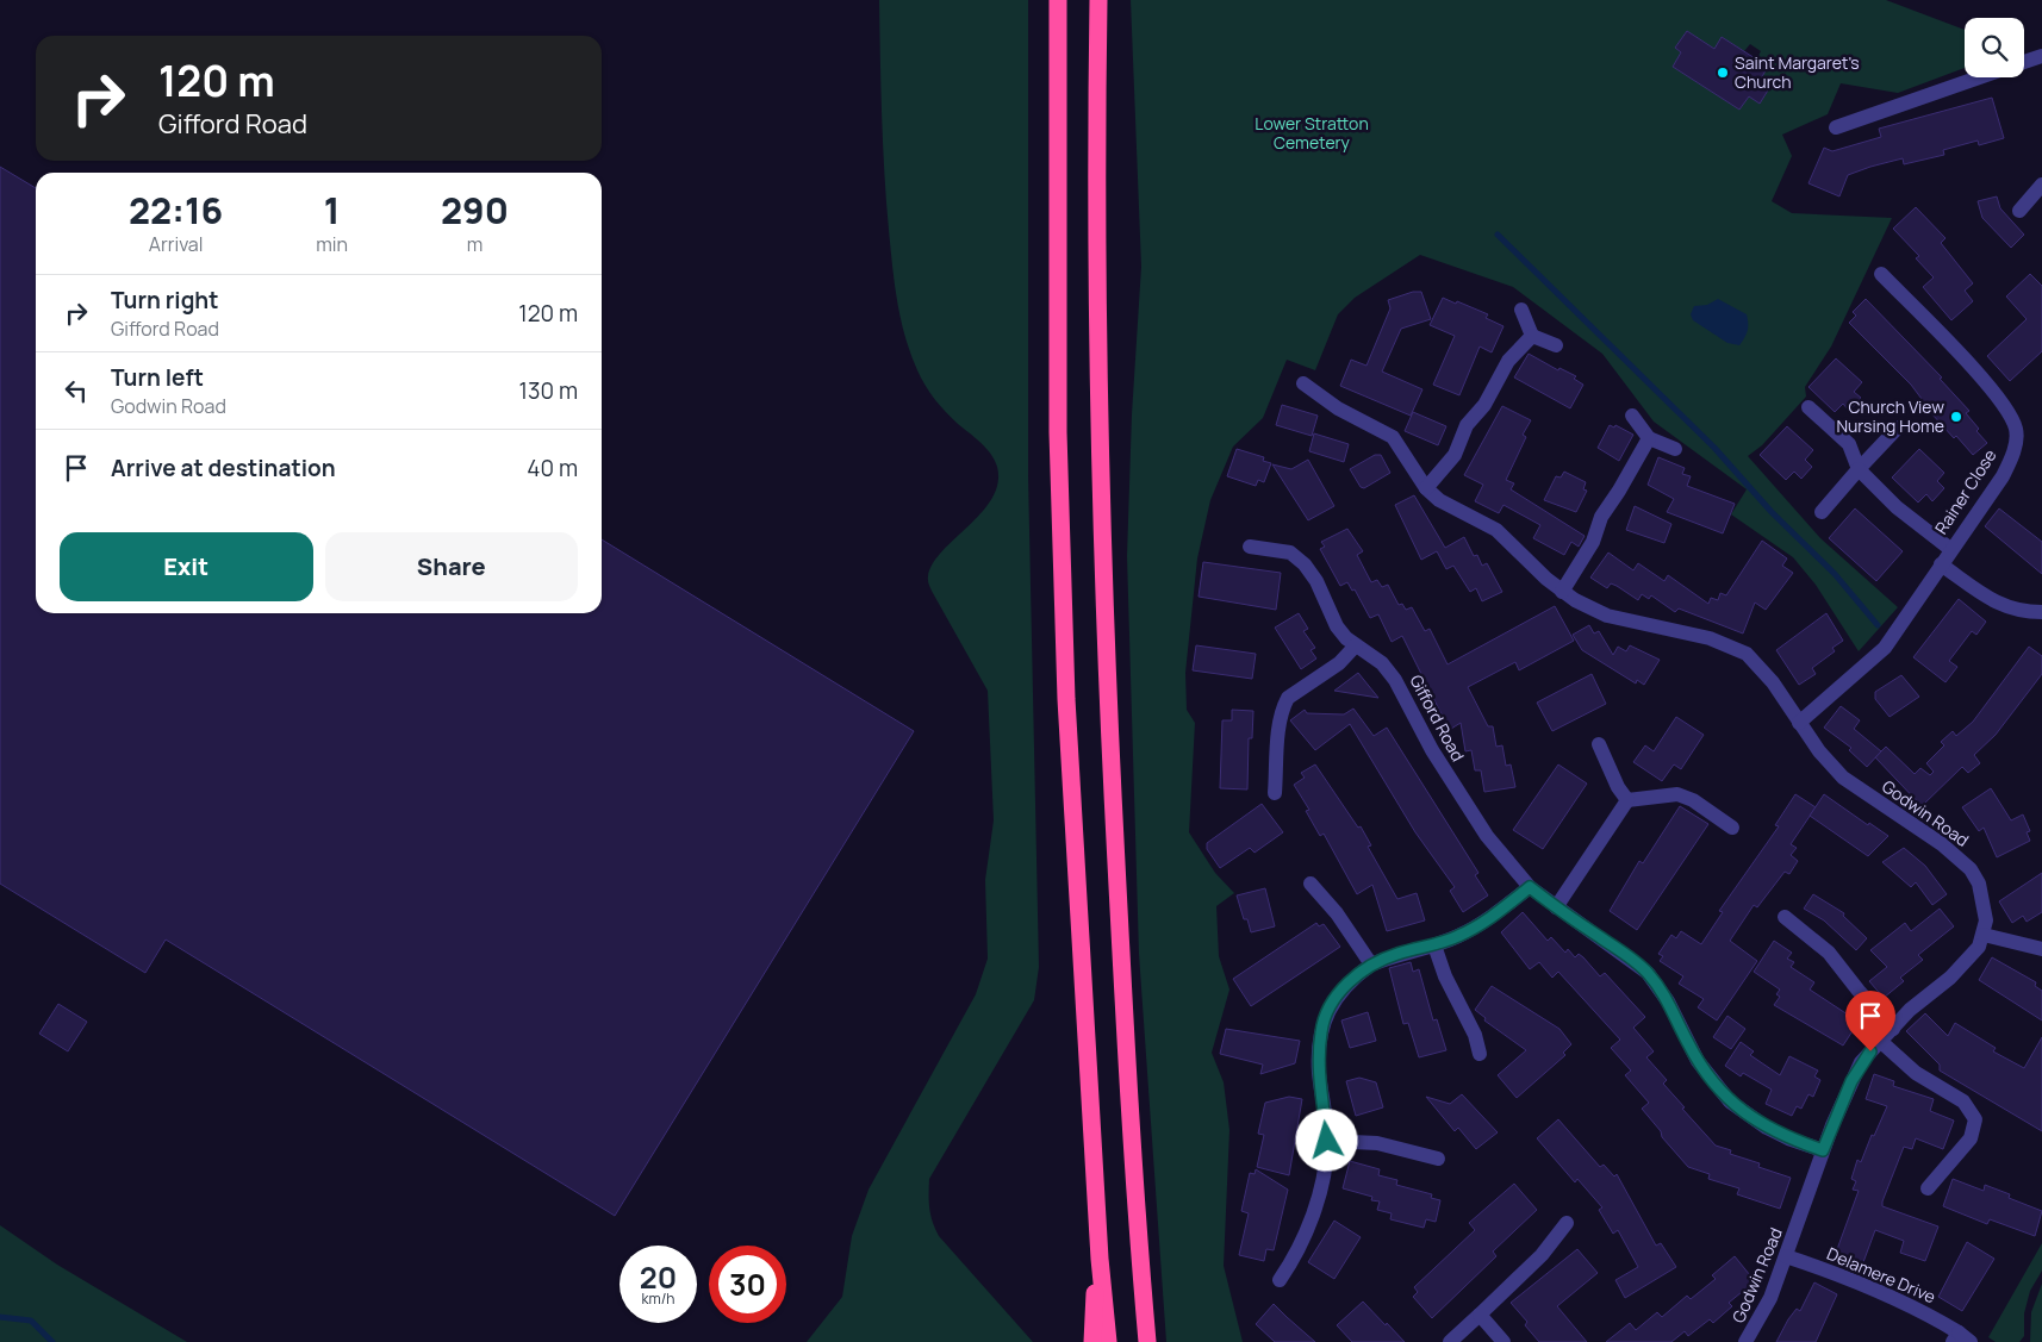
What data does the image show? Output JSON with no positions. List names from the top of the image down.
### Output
{
  "streets": {
    "street": [
      "Rainer Close",
      "Gifford Road",
      "Godwin Road",
      "Delamere Drive"
    ]
  },
  "crossings": [
    ["Rainer Close", "Godwin Road"],
    ["Gifford Road", "Godwin Road"],
    ["Godwin Road", "Delamere Drive"]
  ],
  "parks": ["Lower Stratton Cemetery"],
  "places": ["Saint Margaret's Church", "Church View Nursing Home"],
  "page": {
    "turn": ["120 m", "Gifford Road"],
    "eta": [
      "22:16",
      "Arrival",
      "1",
      "min",
      "290",
      "m"
    ],
    "list": [
      {
        "name": "Turn right",
        "note": "Gifford Road",
        "value": "120 m"
      },
      {
        "name": "Turn left",
        "note": "Godwin Road",
        "value": "130 m"
      },
      {
        "name": "Arrive at destination",
        "value": "40 m"
      }
    ],
    "buttons": ["Exit", "Share"],
    "speed": "20 km/h",
    "limit": "30"
  }
}
